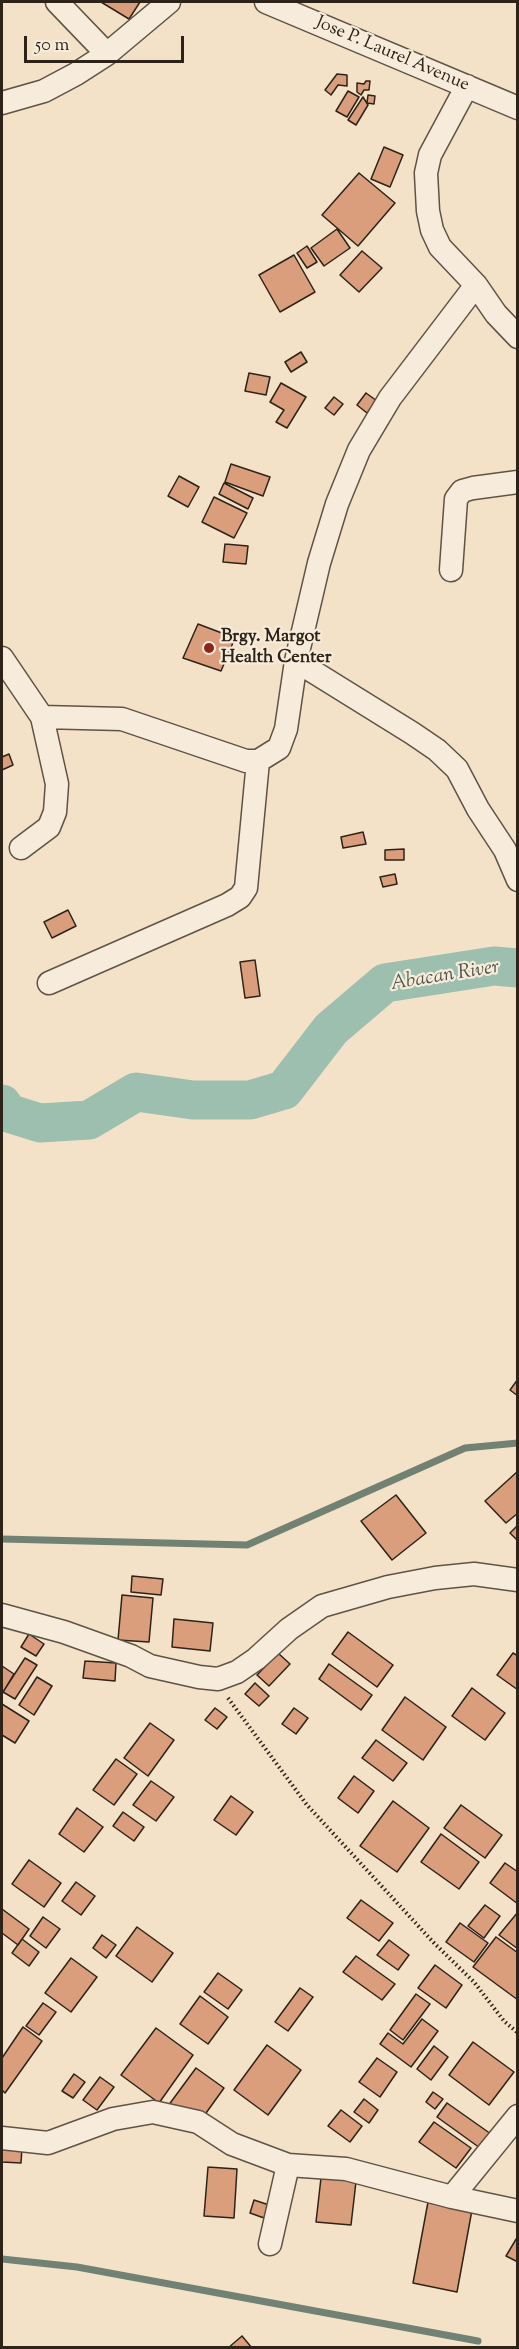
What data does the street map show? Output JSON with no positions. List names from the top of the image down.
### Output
{
  "streets": {
    "street": ["Jose P. Laurel Avenue"]
  },
  "water": ["Abacan River"],
  "places": ["Brgy. Margot Health Center"],
  "scale_bar": "50 m"
}
